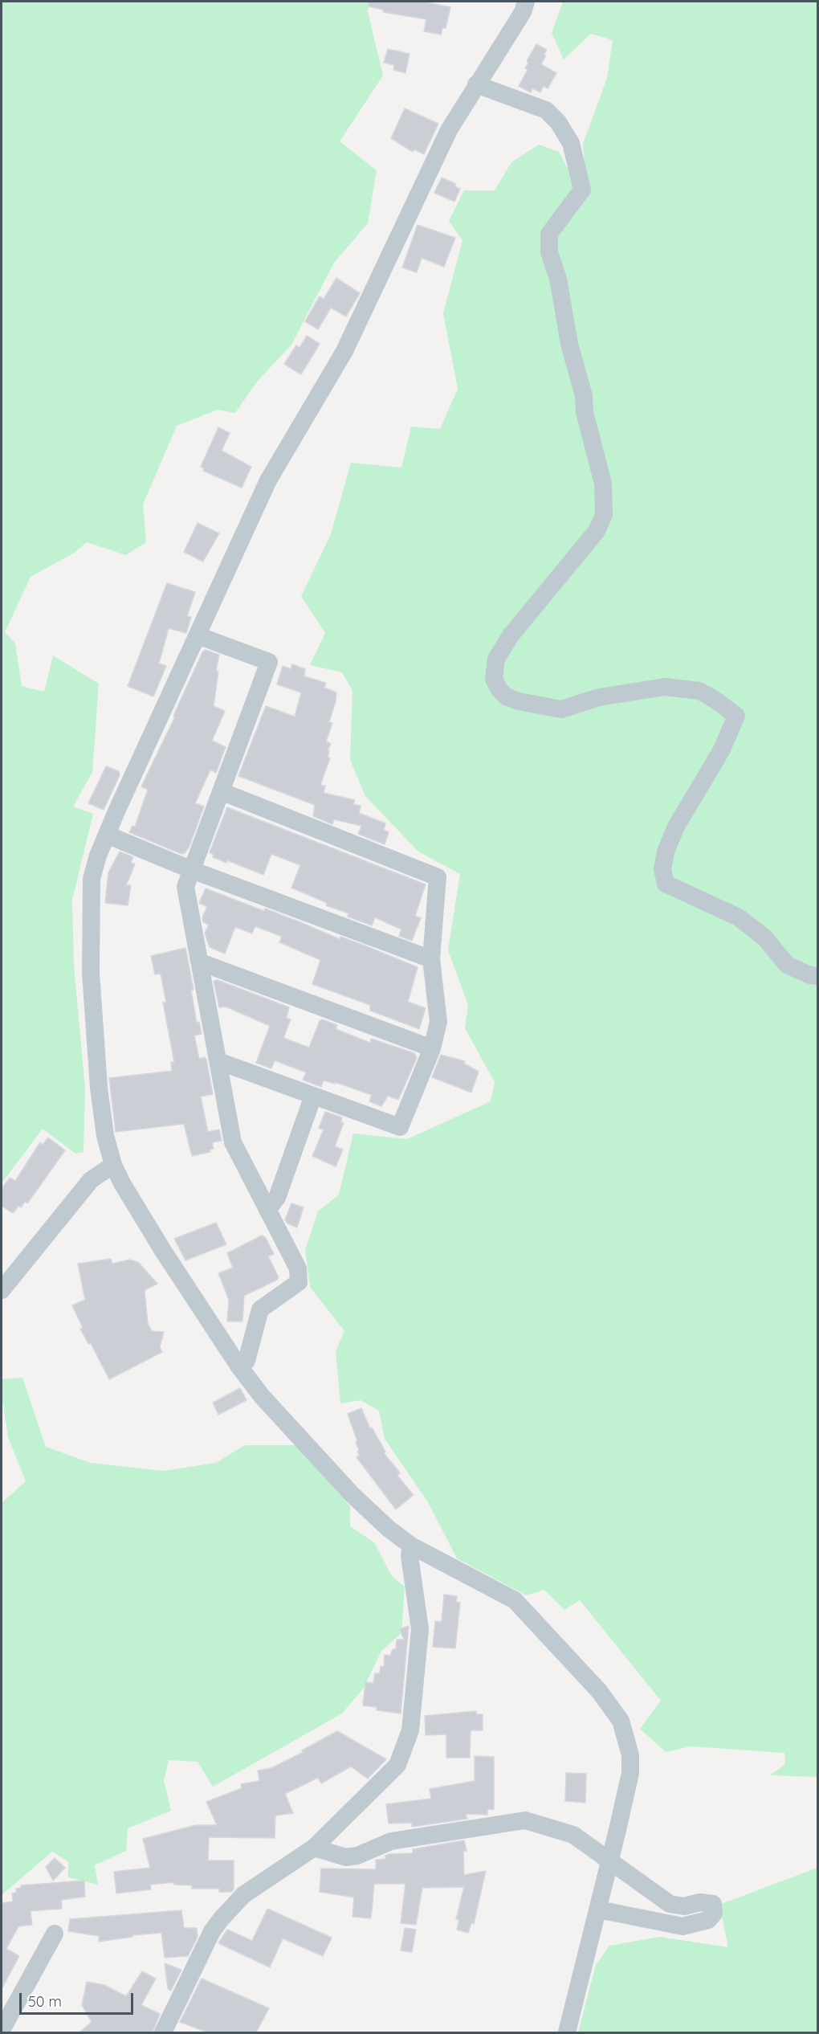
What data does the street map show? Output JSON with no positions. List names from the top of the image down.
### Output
{
  "scale_bar": "50 m"
}
